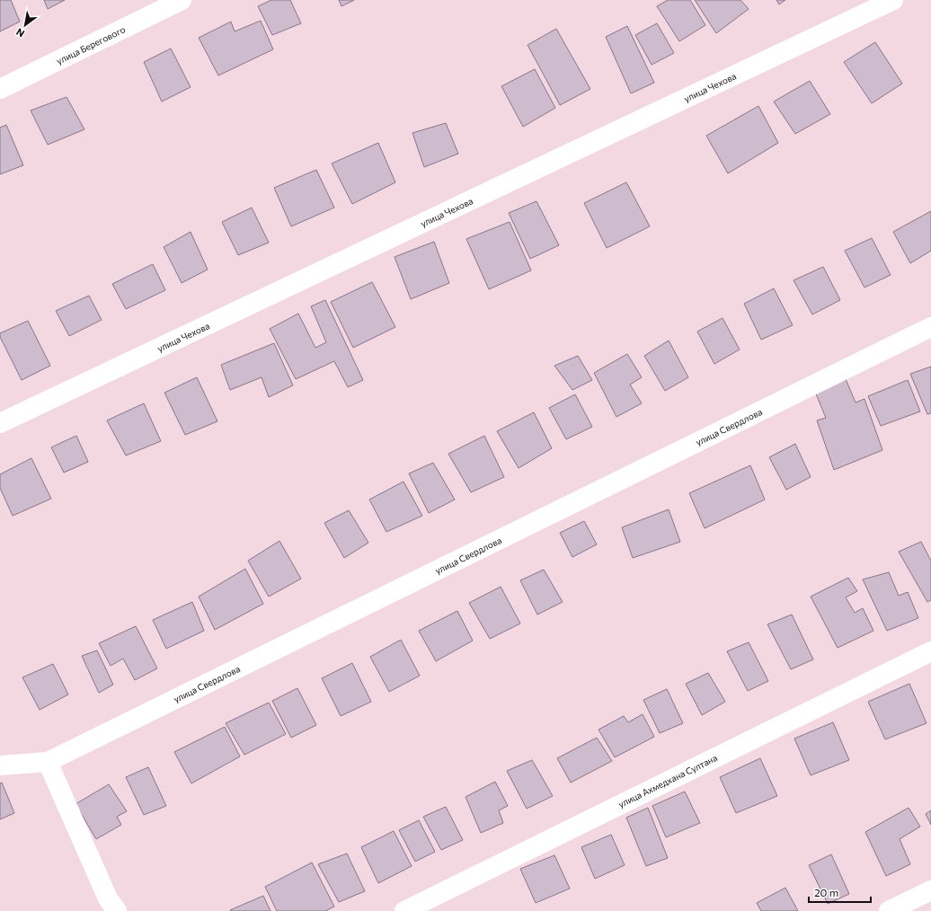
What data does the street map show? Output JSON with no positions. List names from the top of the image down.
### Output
{
  "streets": {
    "street": [
      "улица Берегового",
      "улица Чехова",
      "улица Свердлова",
      "улица Ахмедхана Султана"
    ]
  },
  "scale_bar": "20 m",
  "north": "bottom left"
}
